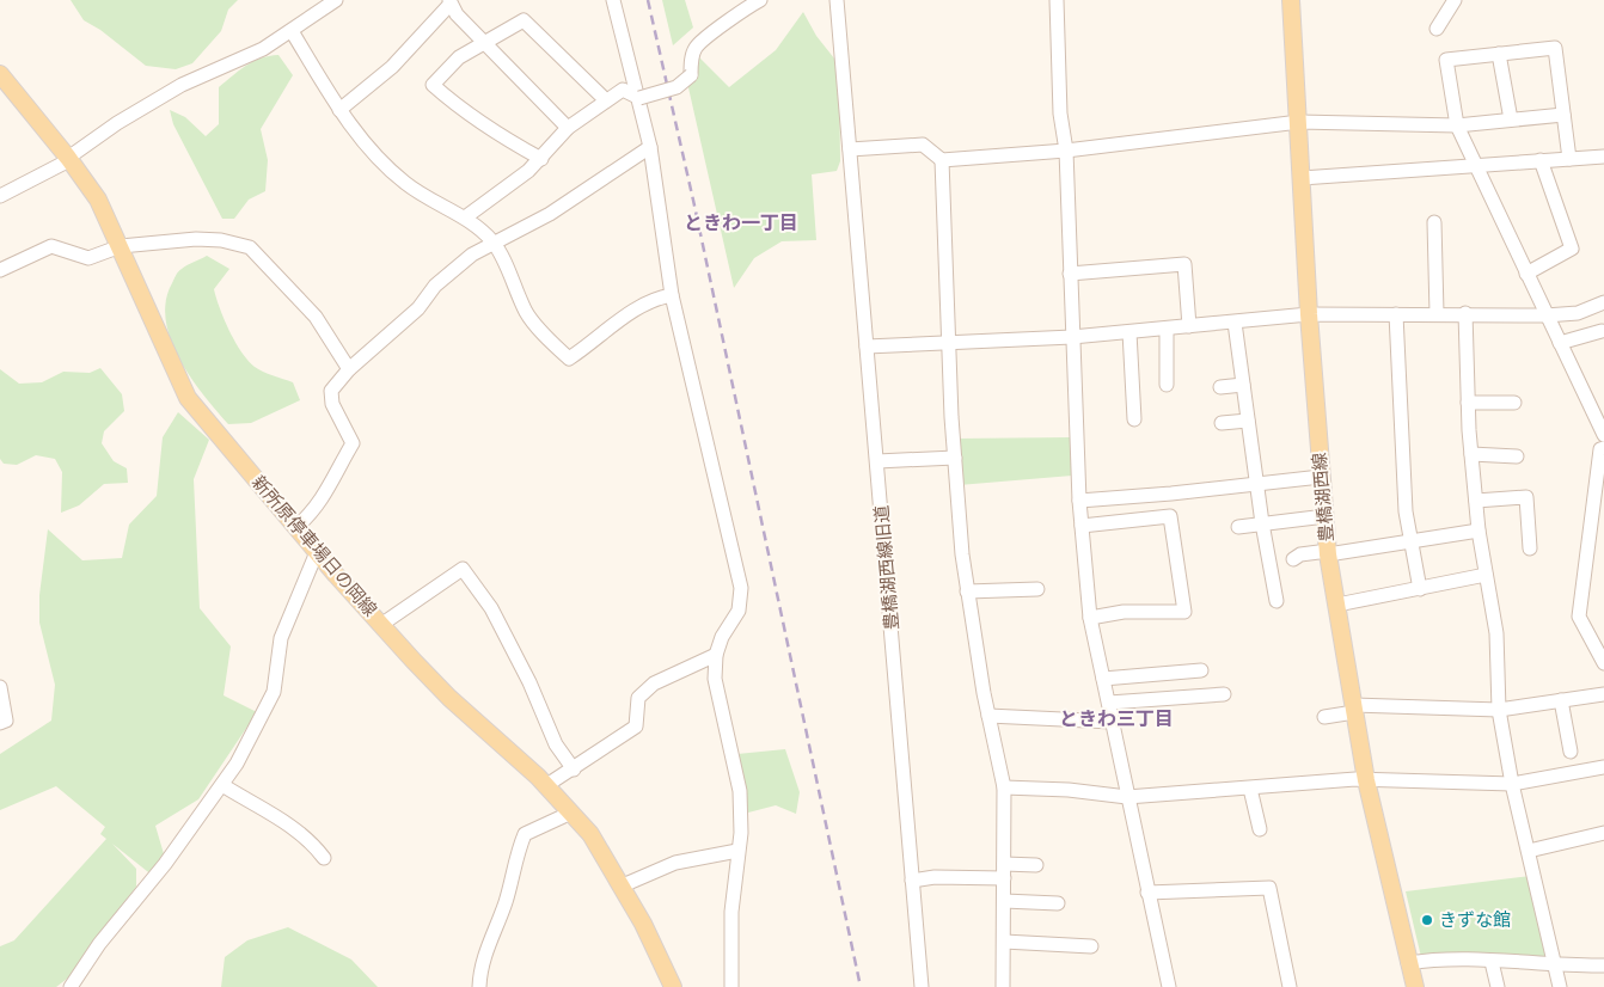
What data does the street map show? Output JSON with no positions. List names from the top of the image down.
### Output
{
  "streets": {
    "main road": ["豊橋湖西線", "新所原停車場日の岡線"],
    "street": ["豊橋湖西線旧道"]
  },
  "districts": ["ときわ一丁目", "ときわ三丁目"],
  "places": ["きずな館"]
}
